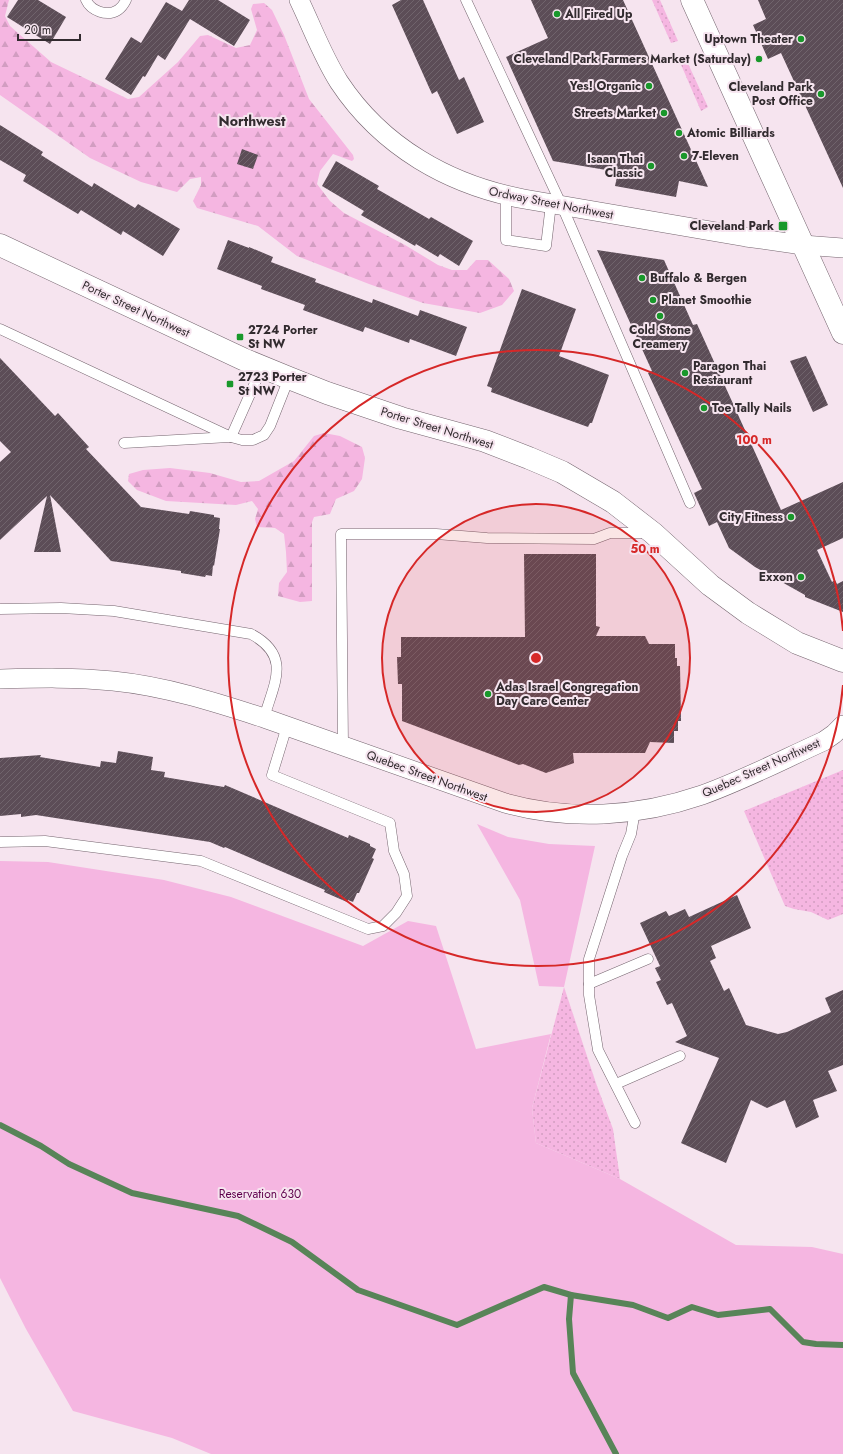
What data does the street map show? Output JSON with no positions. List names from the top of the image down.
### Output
{
  "streets": {
    "main road": ["Porter Street Northwest"],
    "street": ["Ordway Street Northwest", "Quebec Street Northwest"]
  },
  "districts": ["Northwest"],
  "parks": ["Reservation 630"],
  "places": {
    "other": [
      "All Fired Up",
      "Uptown Theater",
      "Cleveland Park Farmers Market (Saturday)",
      "Yes! Organic",
      "Cleveland Park Post Office",
      "Streets Market",
      "Atomic Billiards",
      "7-Eleven",
      "Isaan Thai Classic",
      "Buffalo & Bergen",
      "Planet Smoothie",
      "Cold Stone Creamery",
      "Paragon Thai Restaurant",
      "Toe Tally Nails",
      "City Fitness",
      "Exxon",
      "Adas Israel Congregation Day Care Center"
    ],
    "transit": ["Cleveland Park", "2724 Porter St NW", "2723 Porter St NW"]
  },
  "scale_bar": "20 m",
  "rings": ["100 m", "50 m"]
}
